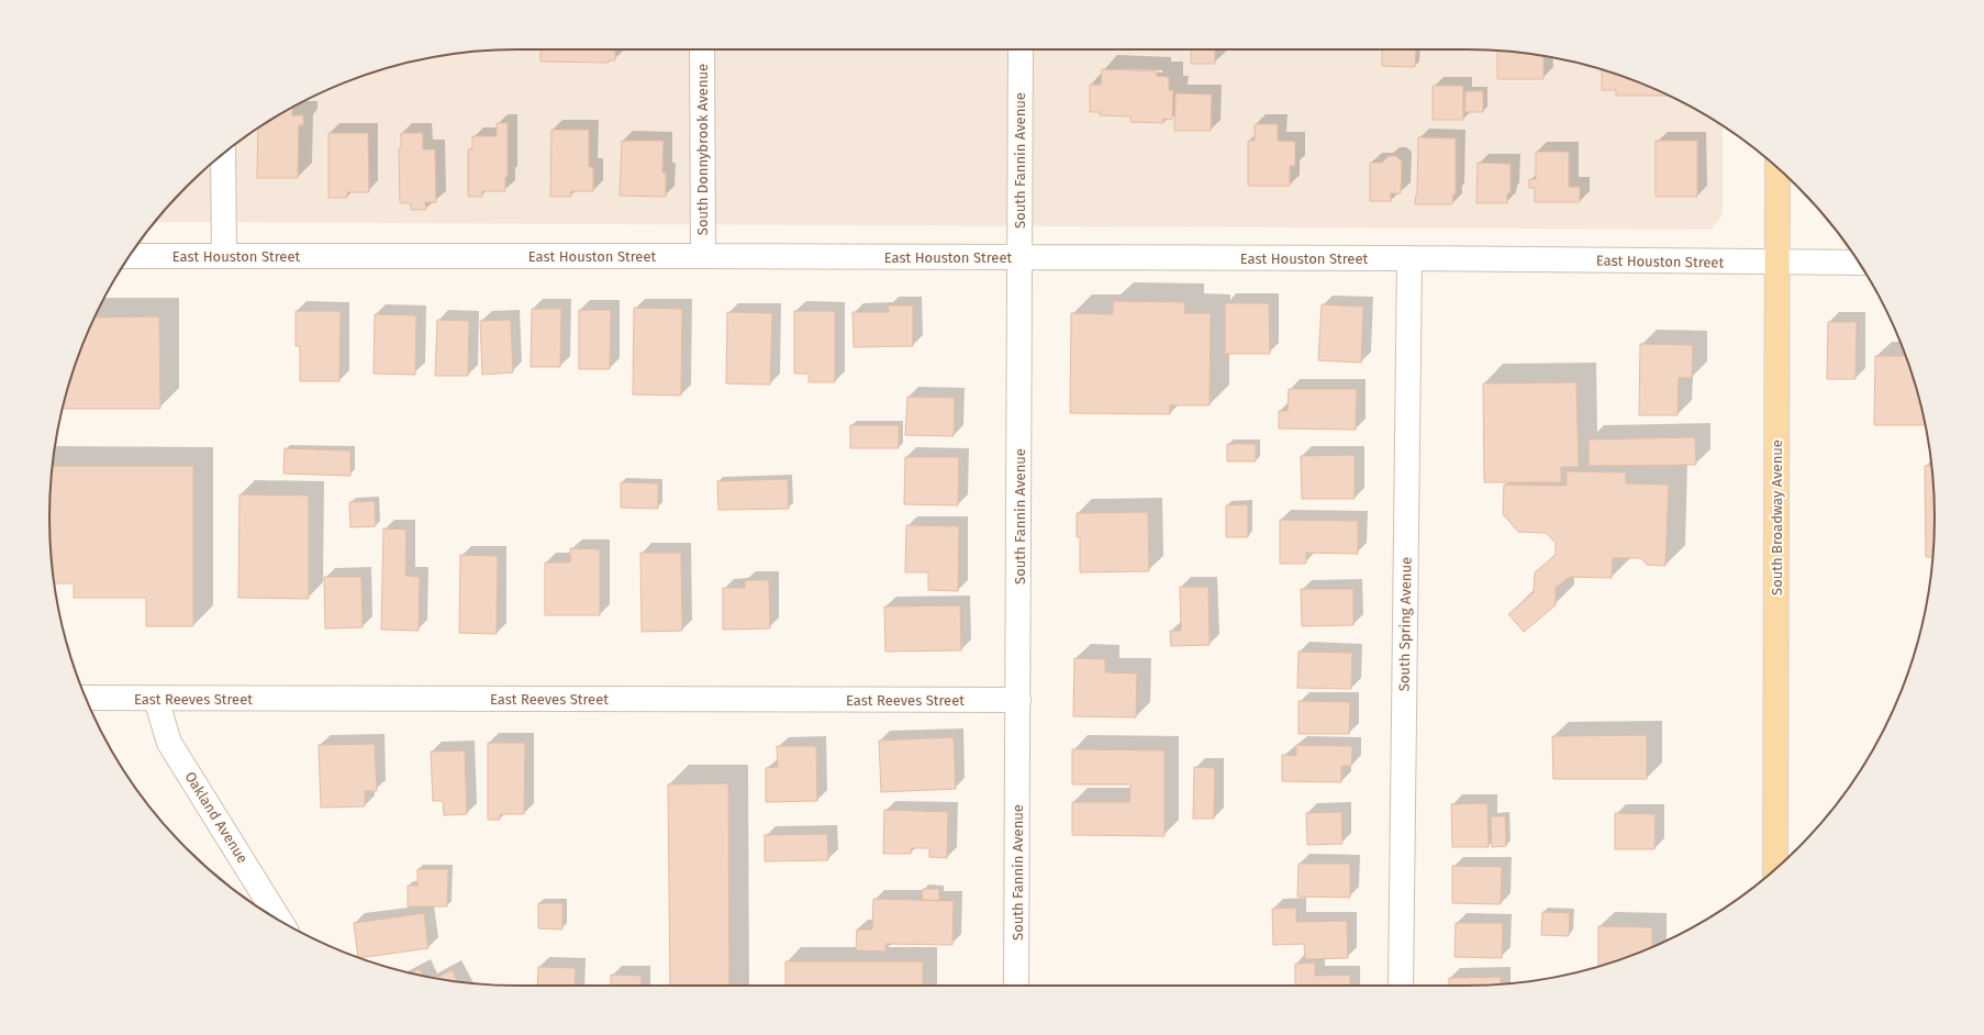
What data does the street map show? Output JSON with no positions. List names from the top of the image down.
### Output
{
  "streets": {
    "main road": ["South Broadway Avenue"],
    "street": [
      "South Donnybrook Avenue",
      "South Fannin Avenue",
      "East Houston Street",
      "South Spring Avenue",
      "East Reeves Street",
      "Oakland Avenue"
    ]
  },
  "crossings": [
    ["South Donnybrook Avenue", "East Houston Street"],
    ["South Fannin Avenue", "East Houston Street"],
    ["South Fannin Avenue", "East Reeves Street"],
    ["East Houston Street", "South Broadway Avenue"],
    ["East Houston Street", "South Spring Avenue"],
    ["East Reeves Street", "Oakland Avenue"]
  ]
}
